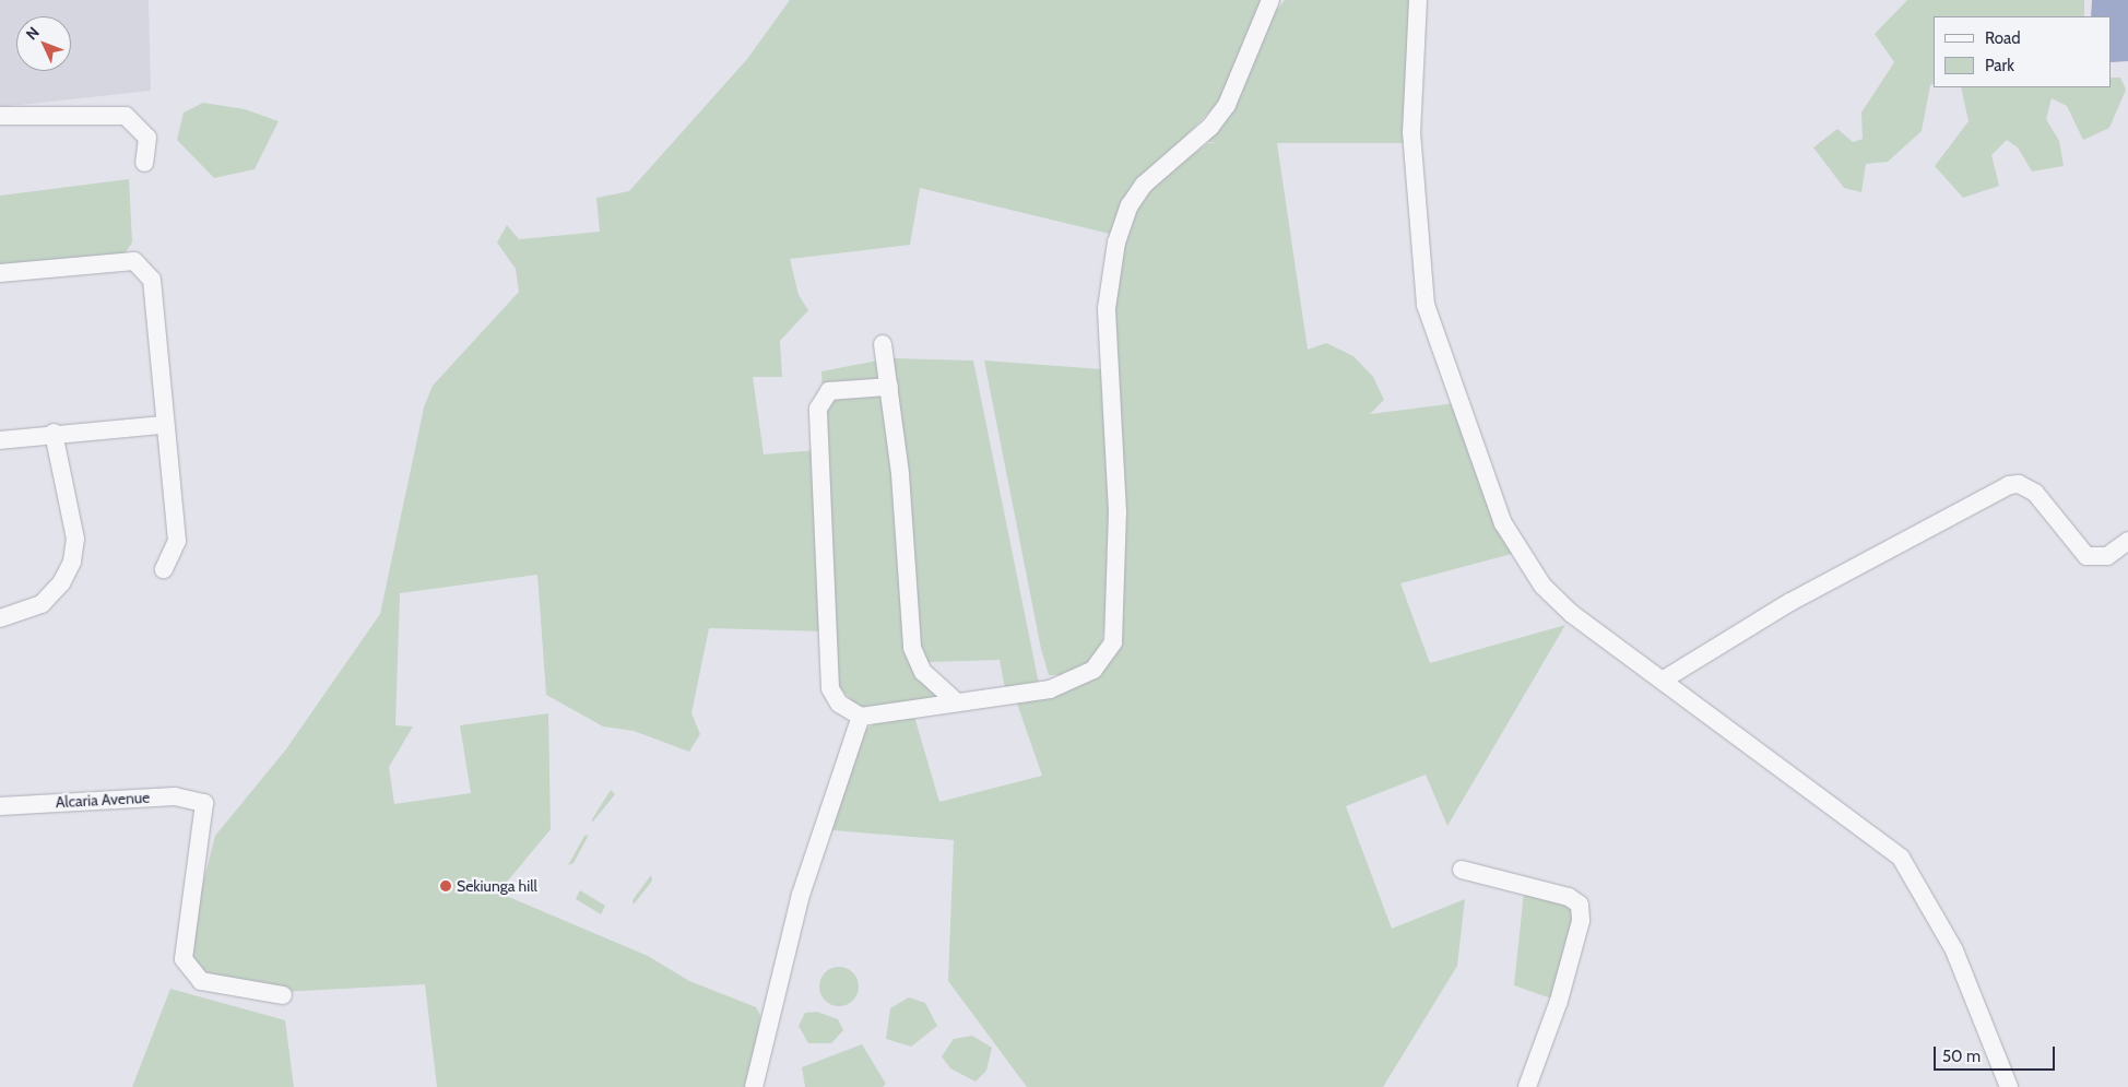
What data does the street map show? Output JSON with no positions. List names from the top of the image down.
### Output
{
  "streets": {
    "street": ["Alcaria Avenue"]
  },
  "places": ["Sekiunga hill"],
  "legend": ["Road", "Park"],
  "scale_bar": "50 m",
  "north": "top left"
}
